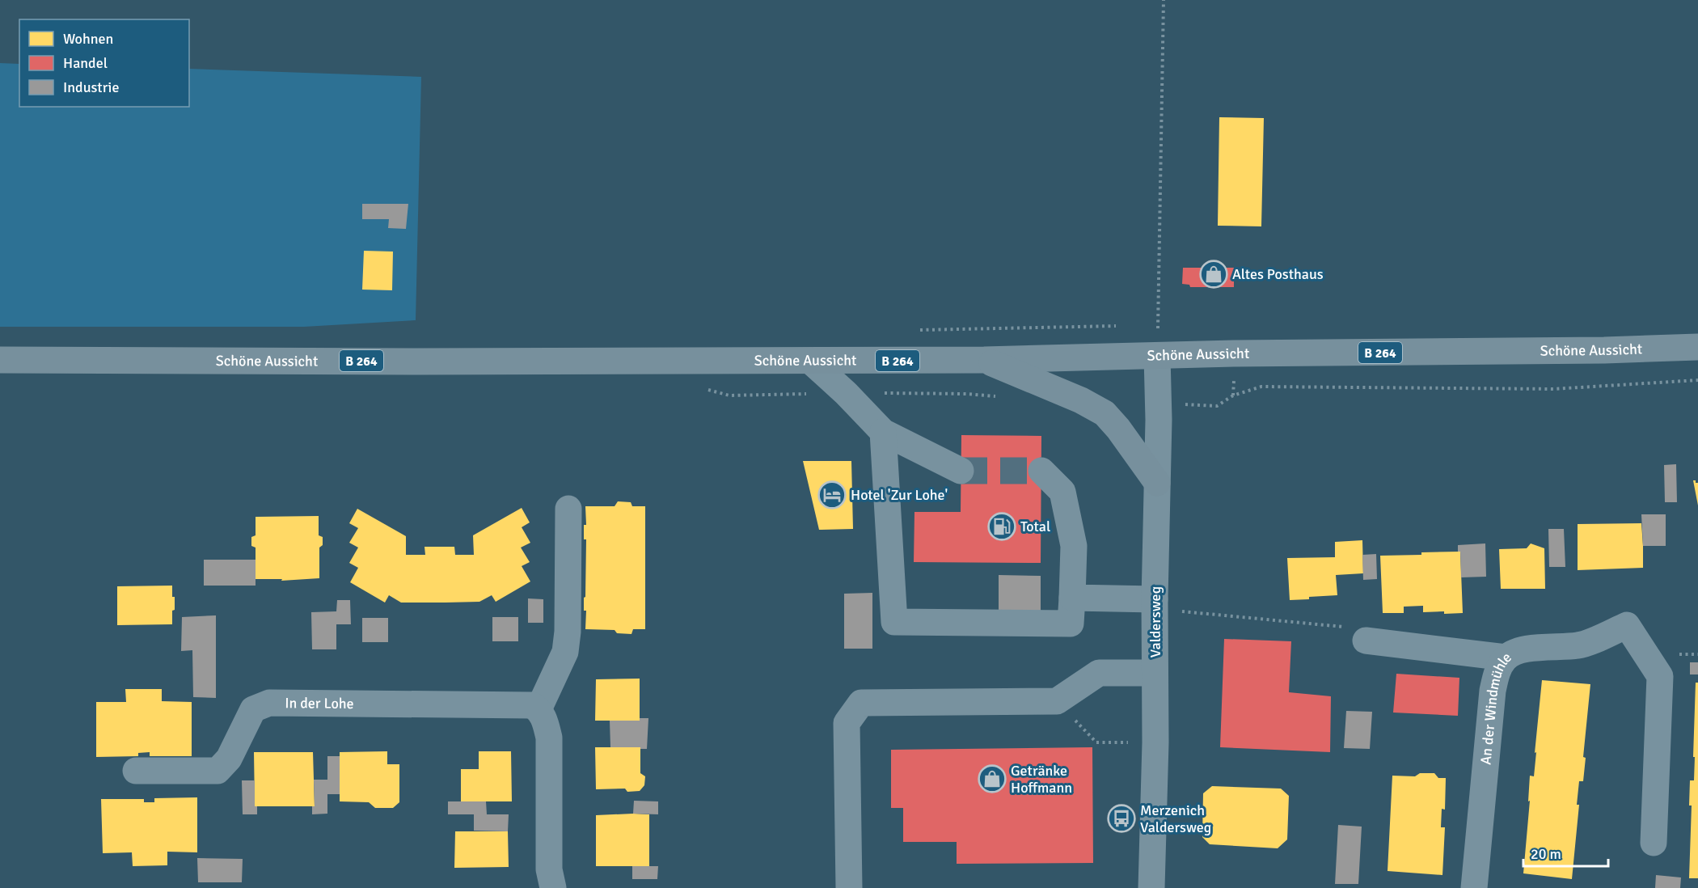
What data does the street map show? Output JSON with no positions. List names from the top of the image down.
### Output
{
  "streets": {
    "main road": ["Schöne Aussicht", "B 264"],
    "street": ["Valdersweg", "In der Lohe", "An der Windmühle"]
  },
  "crossings": [
    ["Schöne Aussicht", "Valdersweg"]
  ],
  "places": {
    "shop": ["Altes Posthaus", "Getränke Hoffmann"],
    "hotel": ["Hotel 'Zur Lohe'"],
    "fuel station": ["Total"],
    "bus stop": ["Merzenich Valdersweg"]
  },
  "legend": ["Wohnen", "Handel", "Industrie"],
  "scale_bar": "20 m"
}
